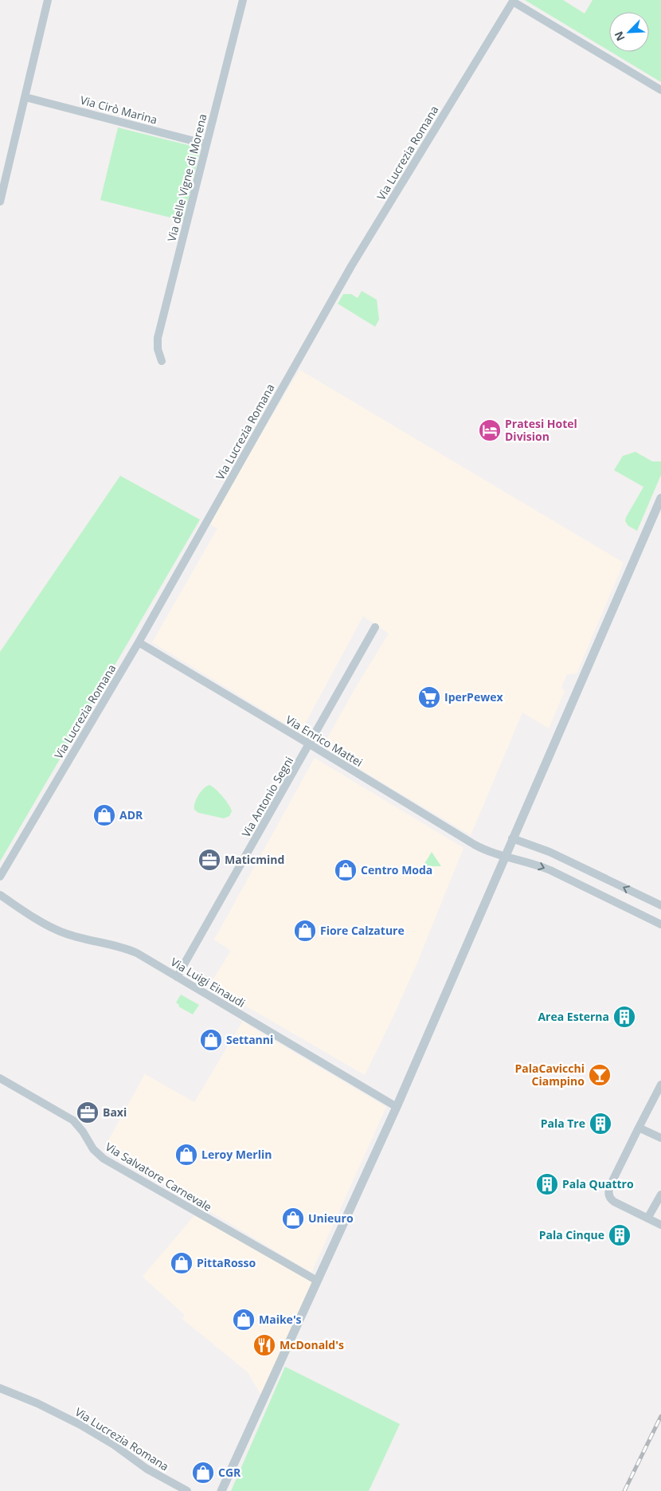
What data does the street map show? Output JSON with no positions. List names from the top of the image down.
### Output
{
  "streets": {
    "street": [
      "Via Cirò Marina",
      "Via Lucrezia Romana",
      "Via delle Vigne di Morena",
      "Via Enrico Mattei",
      "Via Antonio Segni",
      "Via Luigi Einaudi",
      "Via Salvatore Carnevale"
    ]
  },
  "crossings": [
    ["Via Cirò Marina", "Via delle Vigne di Morena"],
    ["Via Lucrezia Romana", "Via Enrico Mattei"],
    ["Via Enrico Mattei", "Via Antonio Segni"],
    ["Via Antonio Segni", "Via Luigi Einaudi"]
  ],
  "places": {
    "hotel": ["Pratesi Hotel Division"],
    "supermarket": ["IperPewex"],
    "shop": [
      "ADR",
      "Centro Moda",
      "Fiore Calzature",
      "Settanni",
      "Leroy Merlin",
      "Unieuro",
      "PittaRosso",
      "Maike's",
      "CGR"
    ],
    "office": ["Maticmind", "Baxi"],
    "building": [
      "Area Esterna",
      "Pala Tre",
      "Pala Quattro",
      "Pala Cinque"
    ],
    "bar": ["PalaCavicchi Ciampino"],
    "restaurant": ["McDonald's"]
  },
  "north": "bottom left"
}
